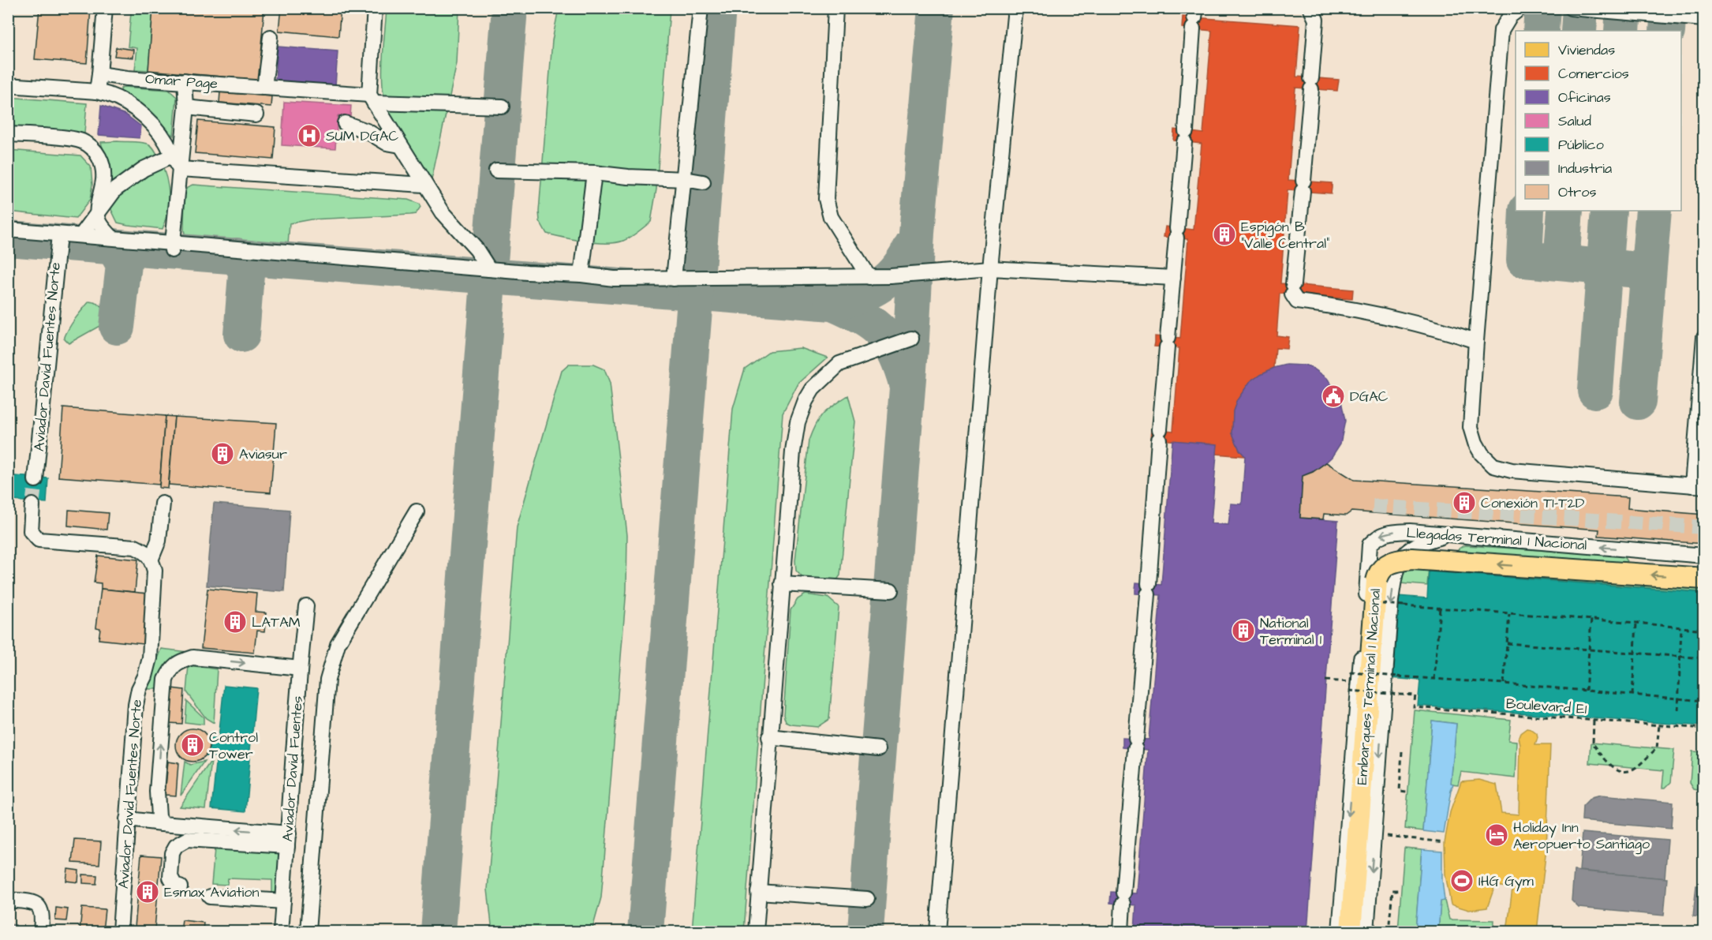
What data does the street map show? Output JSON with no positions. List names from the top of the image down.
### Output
{
  "streets": {
    "highway": ["Embarques Terminal 1 Nacional"],
    "street": [
      "Omar Page",
      "Aviador David Fuentes Norte",
      "Llegadas Terminal 1 Nacional",
      "Aviador David Fuentes"
    ],
    "path": ["Boulevard E1"]
  },
  "crossings": [
    ["Embarques Terminal 1 Nacional", "Boulevard E1"]
  ],
  "places": {
    "hospital": ["SUM DGAC"],
    "building": [
      "Espigón B \"Valle Central\"",
      "Aviasur",
      "Conexión T1-T2D",
      "LATAM",
      "National Terminal 1",
      "Control Tower",
      "Esmax Aviation"
    ],
    "public building": ["DGAC"],
    "hotel": ["Holiday Inn Aeropuerto Santiago"],
    "sports": ["IHG Gym"]
  },
  "legend": [
    "Viviendas",
    "Comercios",
    "Oficinas",
    "Salud",
    "Público",
    "Industria",
    "Otros"
  ]
}
